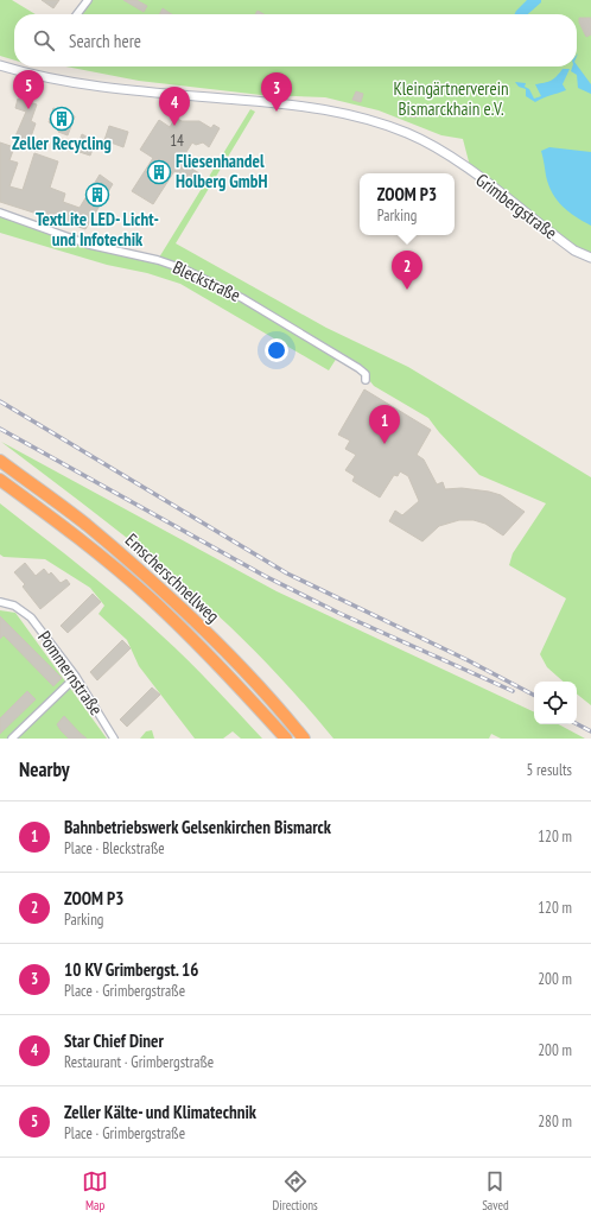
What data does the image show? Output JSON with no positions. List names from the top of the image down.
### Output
{
  "streets": {
    "highway": ["Emscherschnellweg"],
    "street": ["Grimbergstraße", "Bleckstraße", "Pommernstraße"]
  },
  "parks": ["Kleingärtnerverein Bismarckhain e.V."],
  "places": {
    "building": ["Zeller Recycling", "Fliesenhandel Holberg GmbH", "TextLite LED- Licht- und Infotechik"]
  },
  "house_numbers": ["14"],
  "page": {
    "search": "Search here",
    "pins": [
      "5",
      "3",
      "4",
      "2",
      "1"
    ],
    "popup": ["ZOOM P3", "Parking"],
    "heading": ["Nearby", "5 results"],
    "list": [
      {
        "mark": "1",
        "name": "Bahnbetriebswerk Gelsenkirchen Bismarck",
        "note": "Place · Bleckstraße",
        "value": "120 m"
      },
      {
        "mark": "2",
        "name": "ZOOM P3",
        "note": "Parking",
        "value": "120 m"
      },
      {
        "mark": "3",
        "name": "10 KV Grimbergst. 16",
        "note": "Place · Grimbergstraße",
        "value": "200 m"
      },
      {
        "mark": "4",
        "name": "Star Chief Diner",
        "note": "Restaurant · Grimbergstraße",
        "value": "200 m"
      },
      {
        "mark": "5",
        "name": "Zeller Kälte- und Klimatechnik",
        "note": "Place · Grimbergstraße",
        "value": "280 m"
      }
    ],
    "nav": ["Map", "Directions", "Saved"]
  }
}
